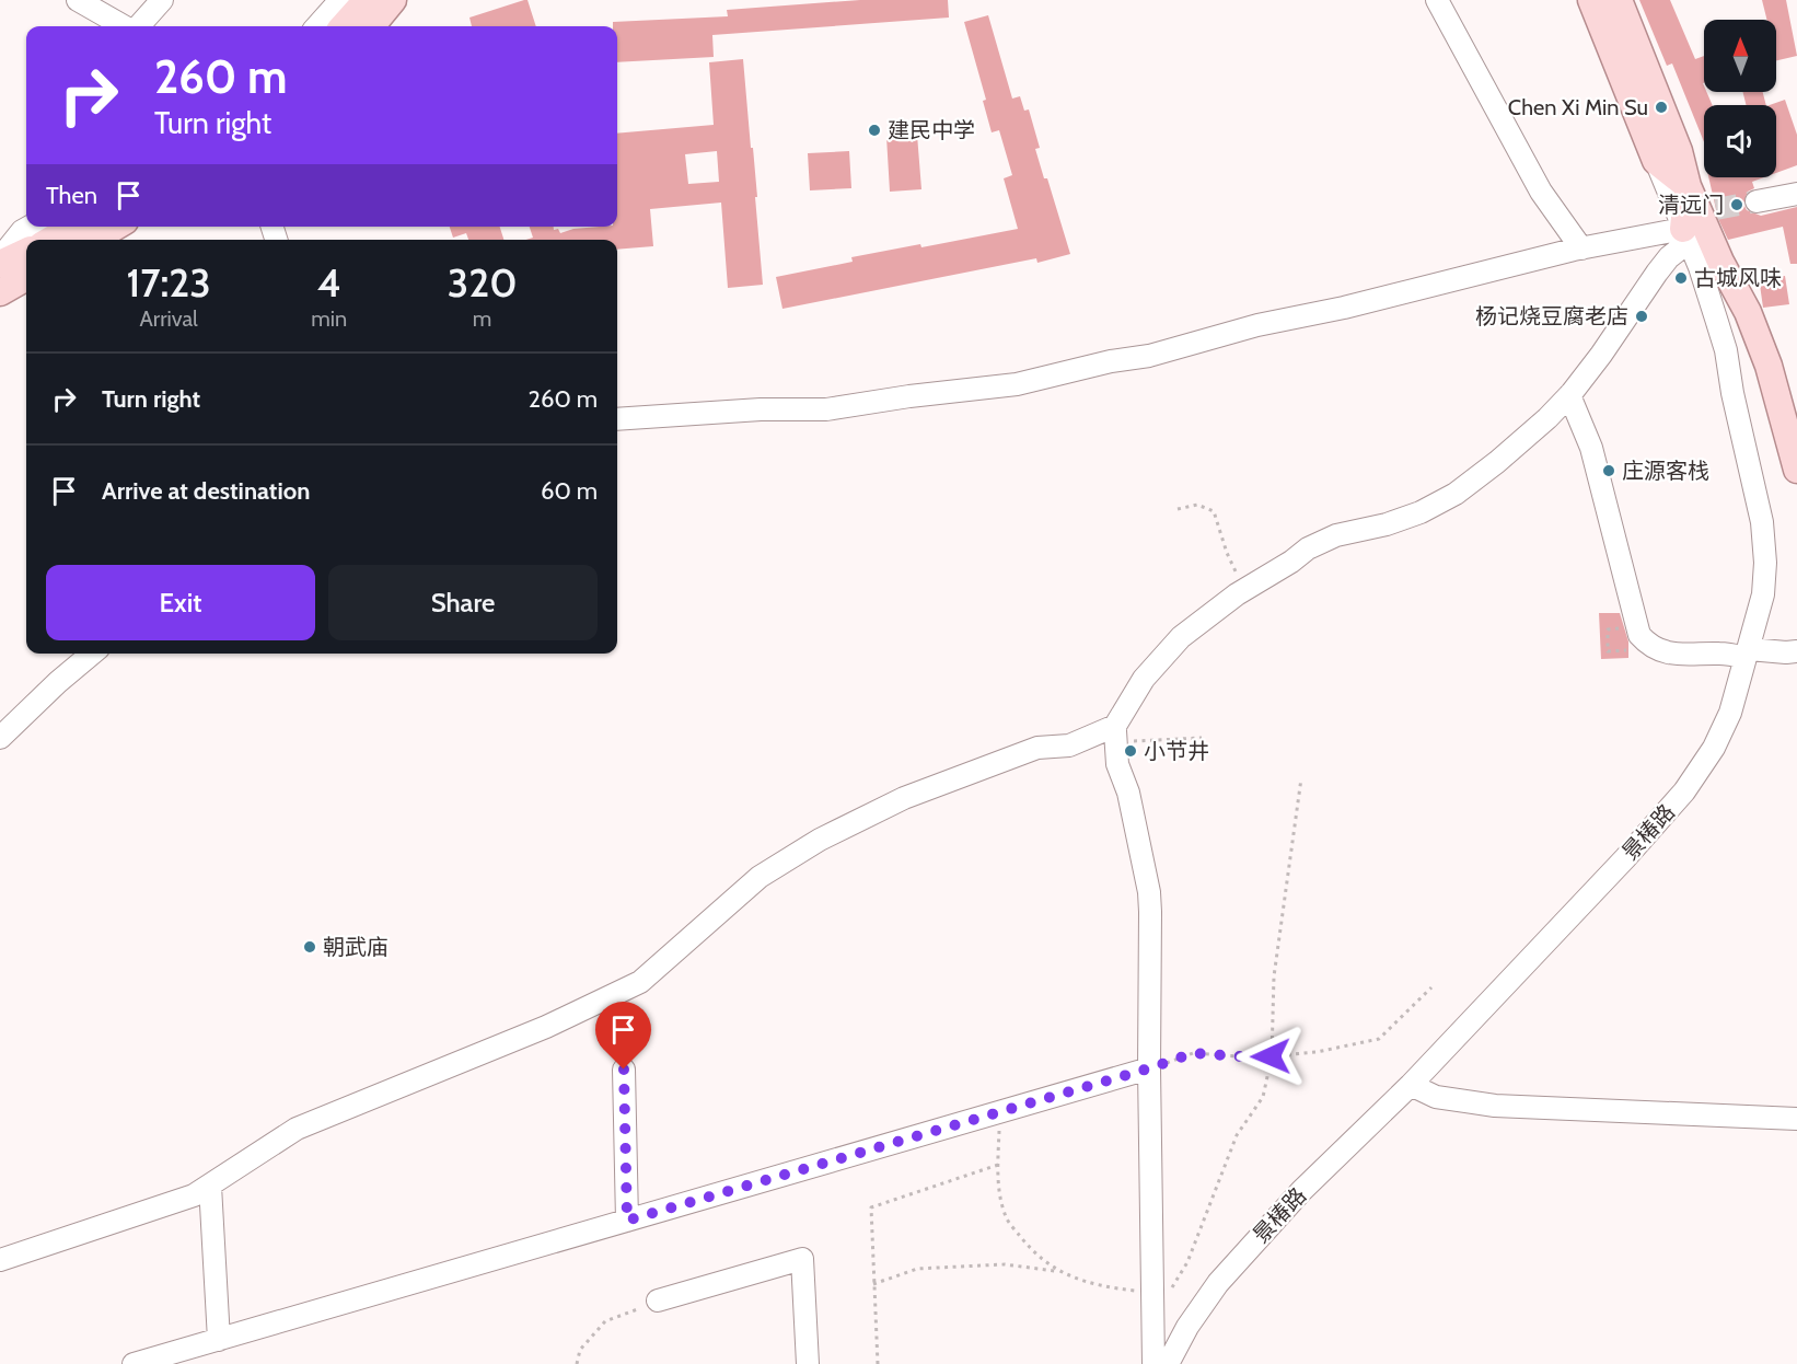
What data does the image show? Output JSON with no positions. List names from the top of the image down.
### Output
{
  "streets": {
    "street": ["景椿路"]
  },
  "places": [
    "Chen Xi Min Su",
    "建民中学",
    "清远门",
    "古城风味",
    "杨记烧豆腐老店",
    "庄源客栈",
    "小节井",
    "朝武庙"
  ],
  "north": "top",
  "page": {
    "turn": ["260 m", "Turn right"],
    "then": "Then",
    "eta": [
      "17:23",
      "Arrival",
      "4",
      "min",
      "320",
      "m"
    ],
    "list": [
      {
        "name": "Turn right",
        "value": "260 m"
      },
      {
        "name": "Arrive at destination",
        "value": "60 m"
      }
    ],
    "buttons": ["Exit", "Share"]
  }
}
